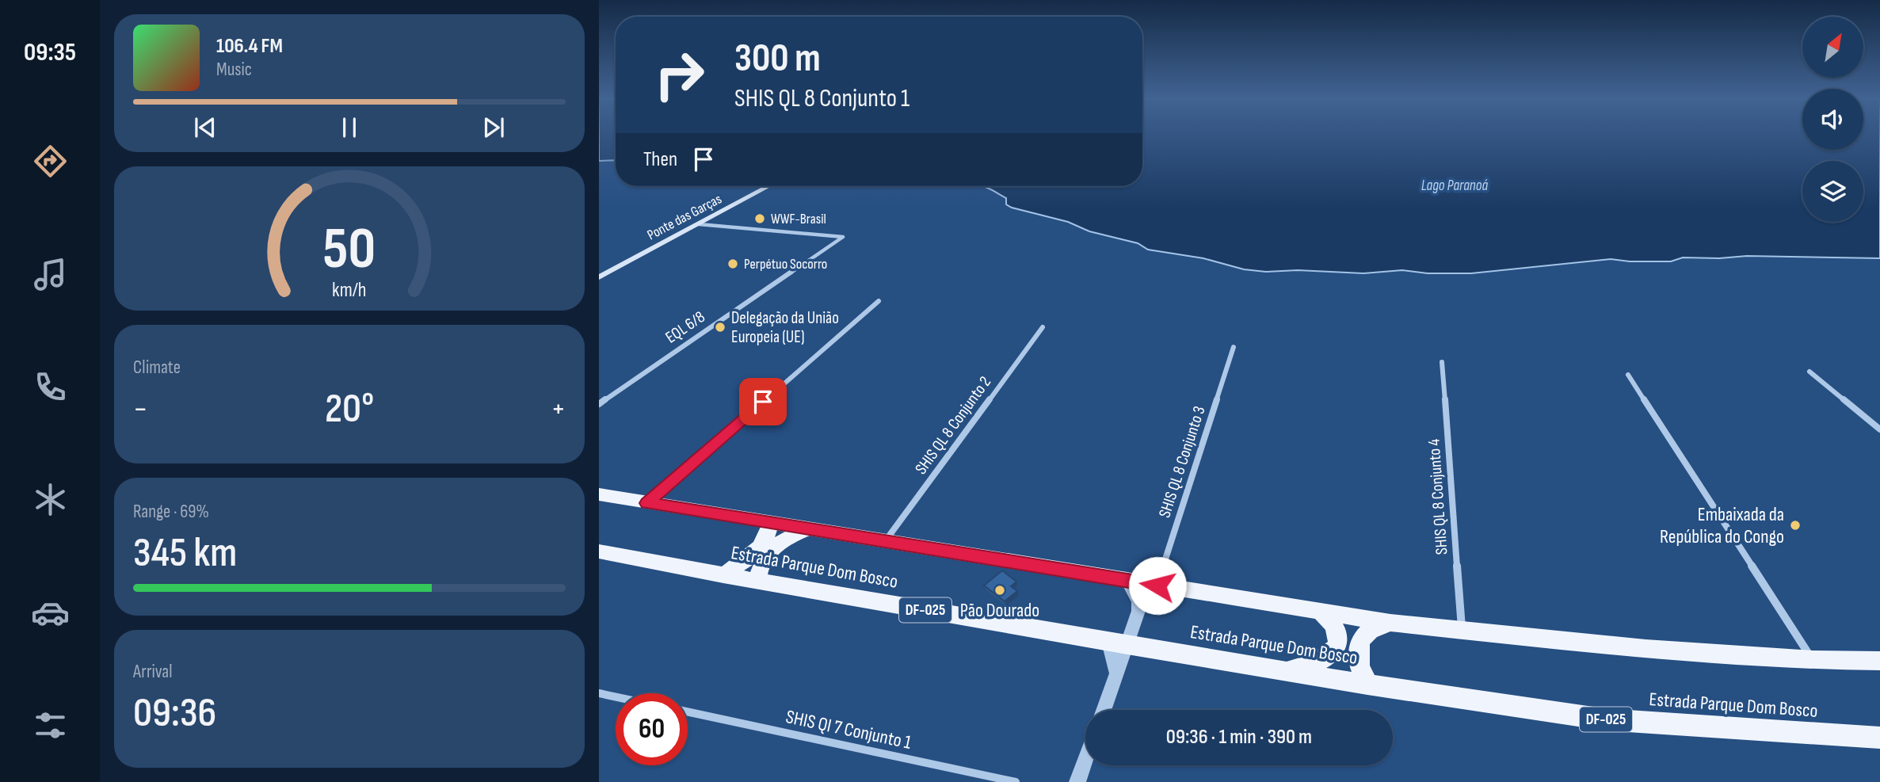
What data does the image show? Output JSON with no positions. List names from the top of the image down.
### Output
{
  "streets": {
    "main road": ["Ponte das Garças", "Estrada Parque Dom Bosco", "DF-025"],
    "street": [
      "EQL 6/8",
      "SHIS QL 8 Conjunto 2",
      "SHIS QL 8 Conjunto 3",
      "SHIS QL 8 Conjunto 4",
      "SHIS QI 7 Conjunto 1"
    ]
  },
  "crossings": [
    ["Ponte das Garças", "EQL 6/8"],
    ["SHIS QL 8 Conjunto 2", "Estrada Parque Dom Bosco"],
    ["SHIS QL 8 Conjunto 3", "Estrada Parque Dom Bosco"],
    ["SHIS QL 8 Conjunto 4", "Estrada Parque Dom Bosco"]
  ],
  "water": ["Lago Paranoá"],
  "places": [
    "WWF-Brasil",
    "Perpétuo Socorro",
    "Delegação da União Europeia (UE)",
    "Embaixada da República do Congo",
    "Pão Dourado"
  ],
  "north": "top right",
  "page": {
    "tabs": "09:35",
    "turn": ["300 m", "SHIS QL 8 Conjunto 1"],
    "song": ["106.4 FM", "Music"],
    "then": "Then",
    "tile": [
      "Climate",
      ["Range · 69%", "345 km"],
      ["Arrival", "09:36"]
    ],
    "heat": ["−", "20°", "+"],
    "limit": "60",
    "trip": "09:36 · 1 min · 390 m",
    "gauge": ["50", "km/h"]
  }
}
